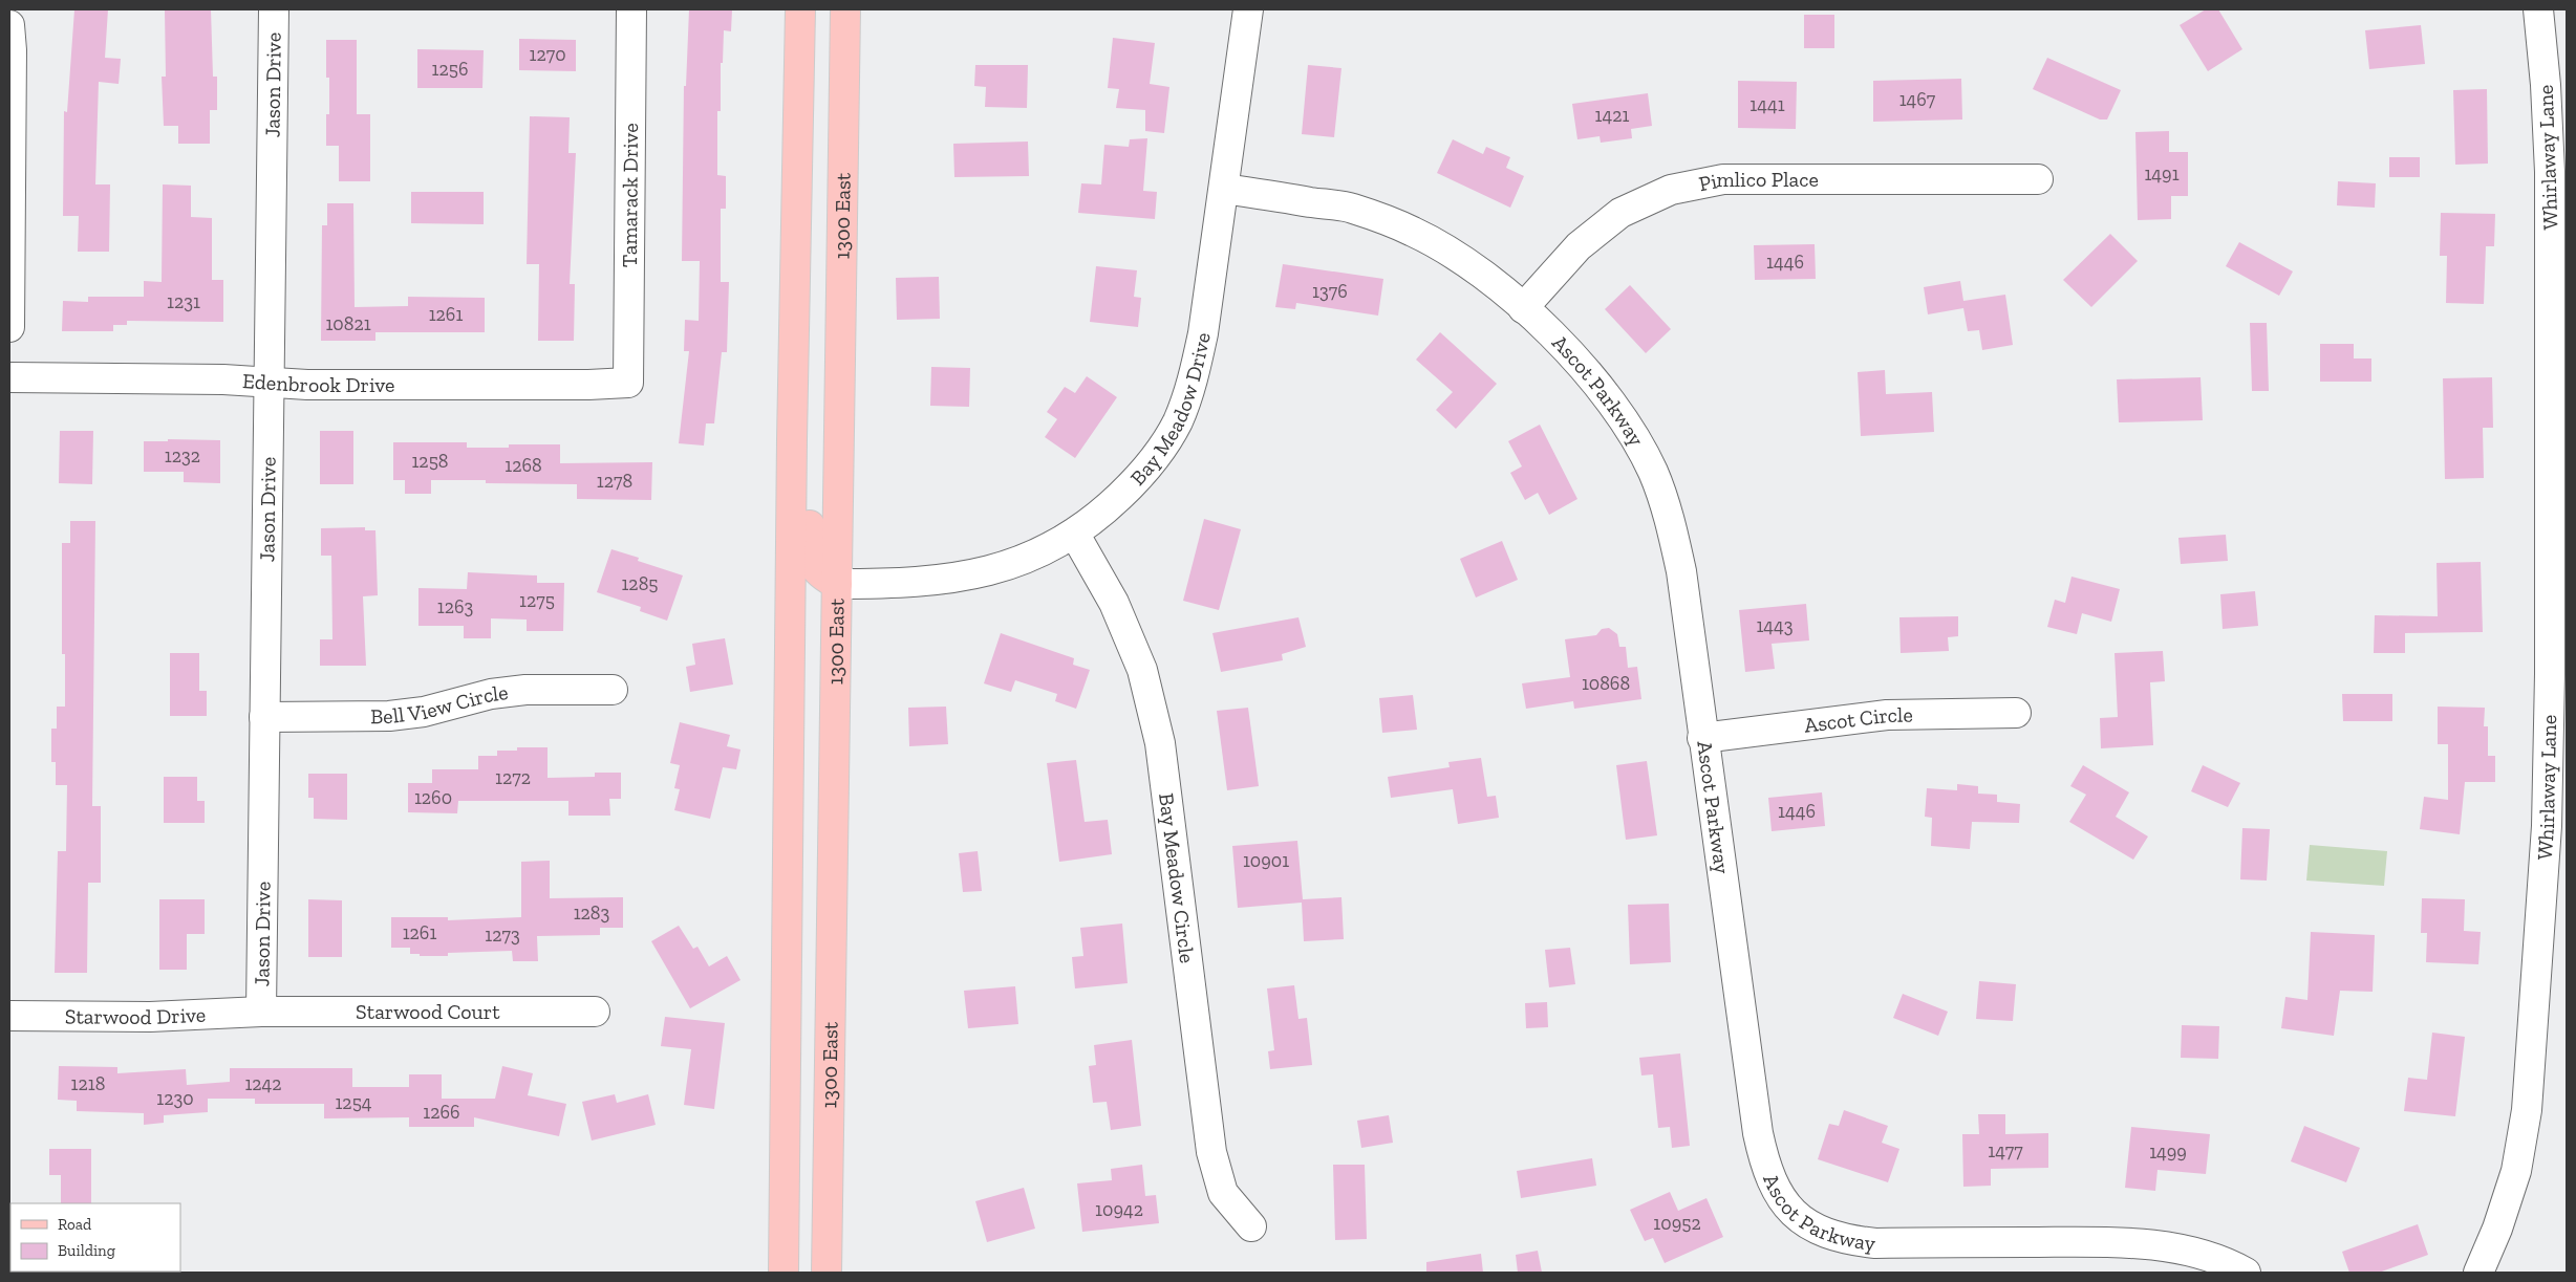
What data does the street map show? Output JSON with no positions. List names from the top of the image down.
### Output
{
  "streets": {
    "main road": ["1300 East"],
    "street": [
      "Jason Drive",
      "Whirlaway Lane",
      "Pimlico Place",
      "Tamarack Drive",
      "Edenbrook Drive",
      "Ascot Parkway",
      "Bay Meadow Drive",
      "Bell View Circle",
      "Ascot Circle",
      "Bay Meadow Circle",
      "Starwood Court",
      "Starwood Drive"
    ]
  },
  "crossings": [
    ["Jason Drive", "Edenbrook Drive"],
    ["Jason Drive", "Bell View Circle"],
    ["Jason Drive", "Starwood Court"],
    ["Jason Drive", "Starwood Drive"],
    ["Pimlico Place", "Ascot Parkway"],
    ["Tamarack Drive", "Edenbrook Drive"],
    ["1300 East", "Bay Meadow Drive"],
    ["Ascot Parkway", "Bay Meadow Drive"],
    ["Ascot Parkway", "Ascot Circle"],
    ["Bay Meadow Drive", "Bay Meadow Circle"],
    ["Starwood Court", "Starwood Drive"]
  ],
  "house_numbers": [
    "1270",
    "1256",
    "1467",
    "1441",
    "1421",
    "1491",
    "1446",
    "1376",
    "1231",
    "1261",
    "10821",
    "1232",
    "1258",
    "1268",
    "1278",
    "1285",
    "1275",
    "1263",
    "1443",
    "10868",
    "1272",
    "1260",
    "1446",
    "10901",
    "1283",
    "1261",
    "1273",
    "1218",
    "1242",
    "1230",
    "1254",
    "1266",
    "1477",
    "1499",
    "10942",
    "10952"
  ],
  "legend": ["Road", "Building"]
}
